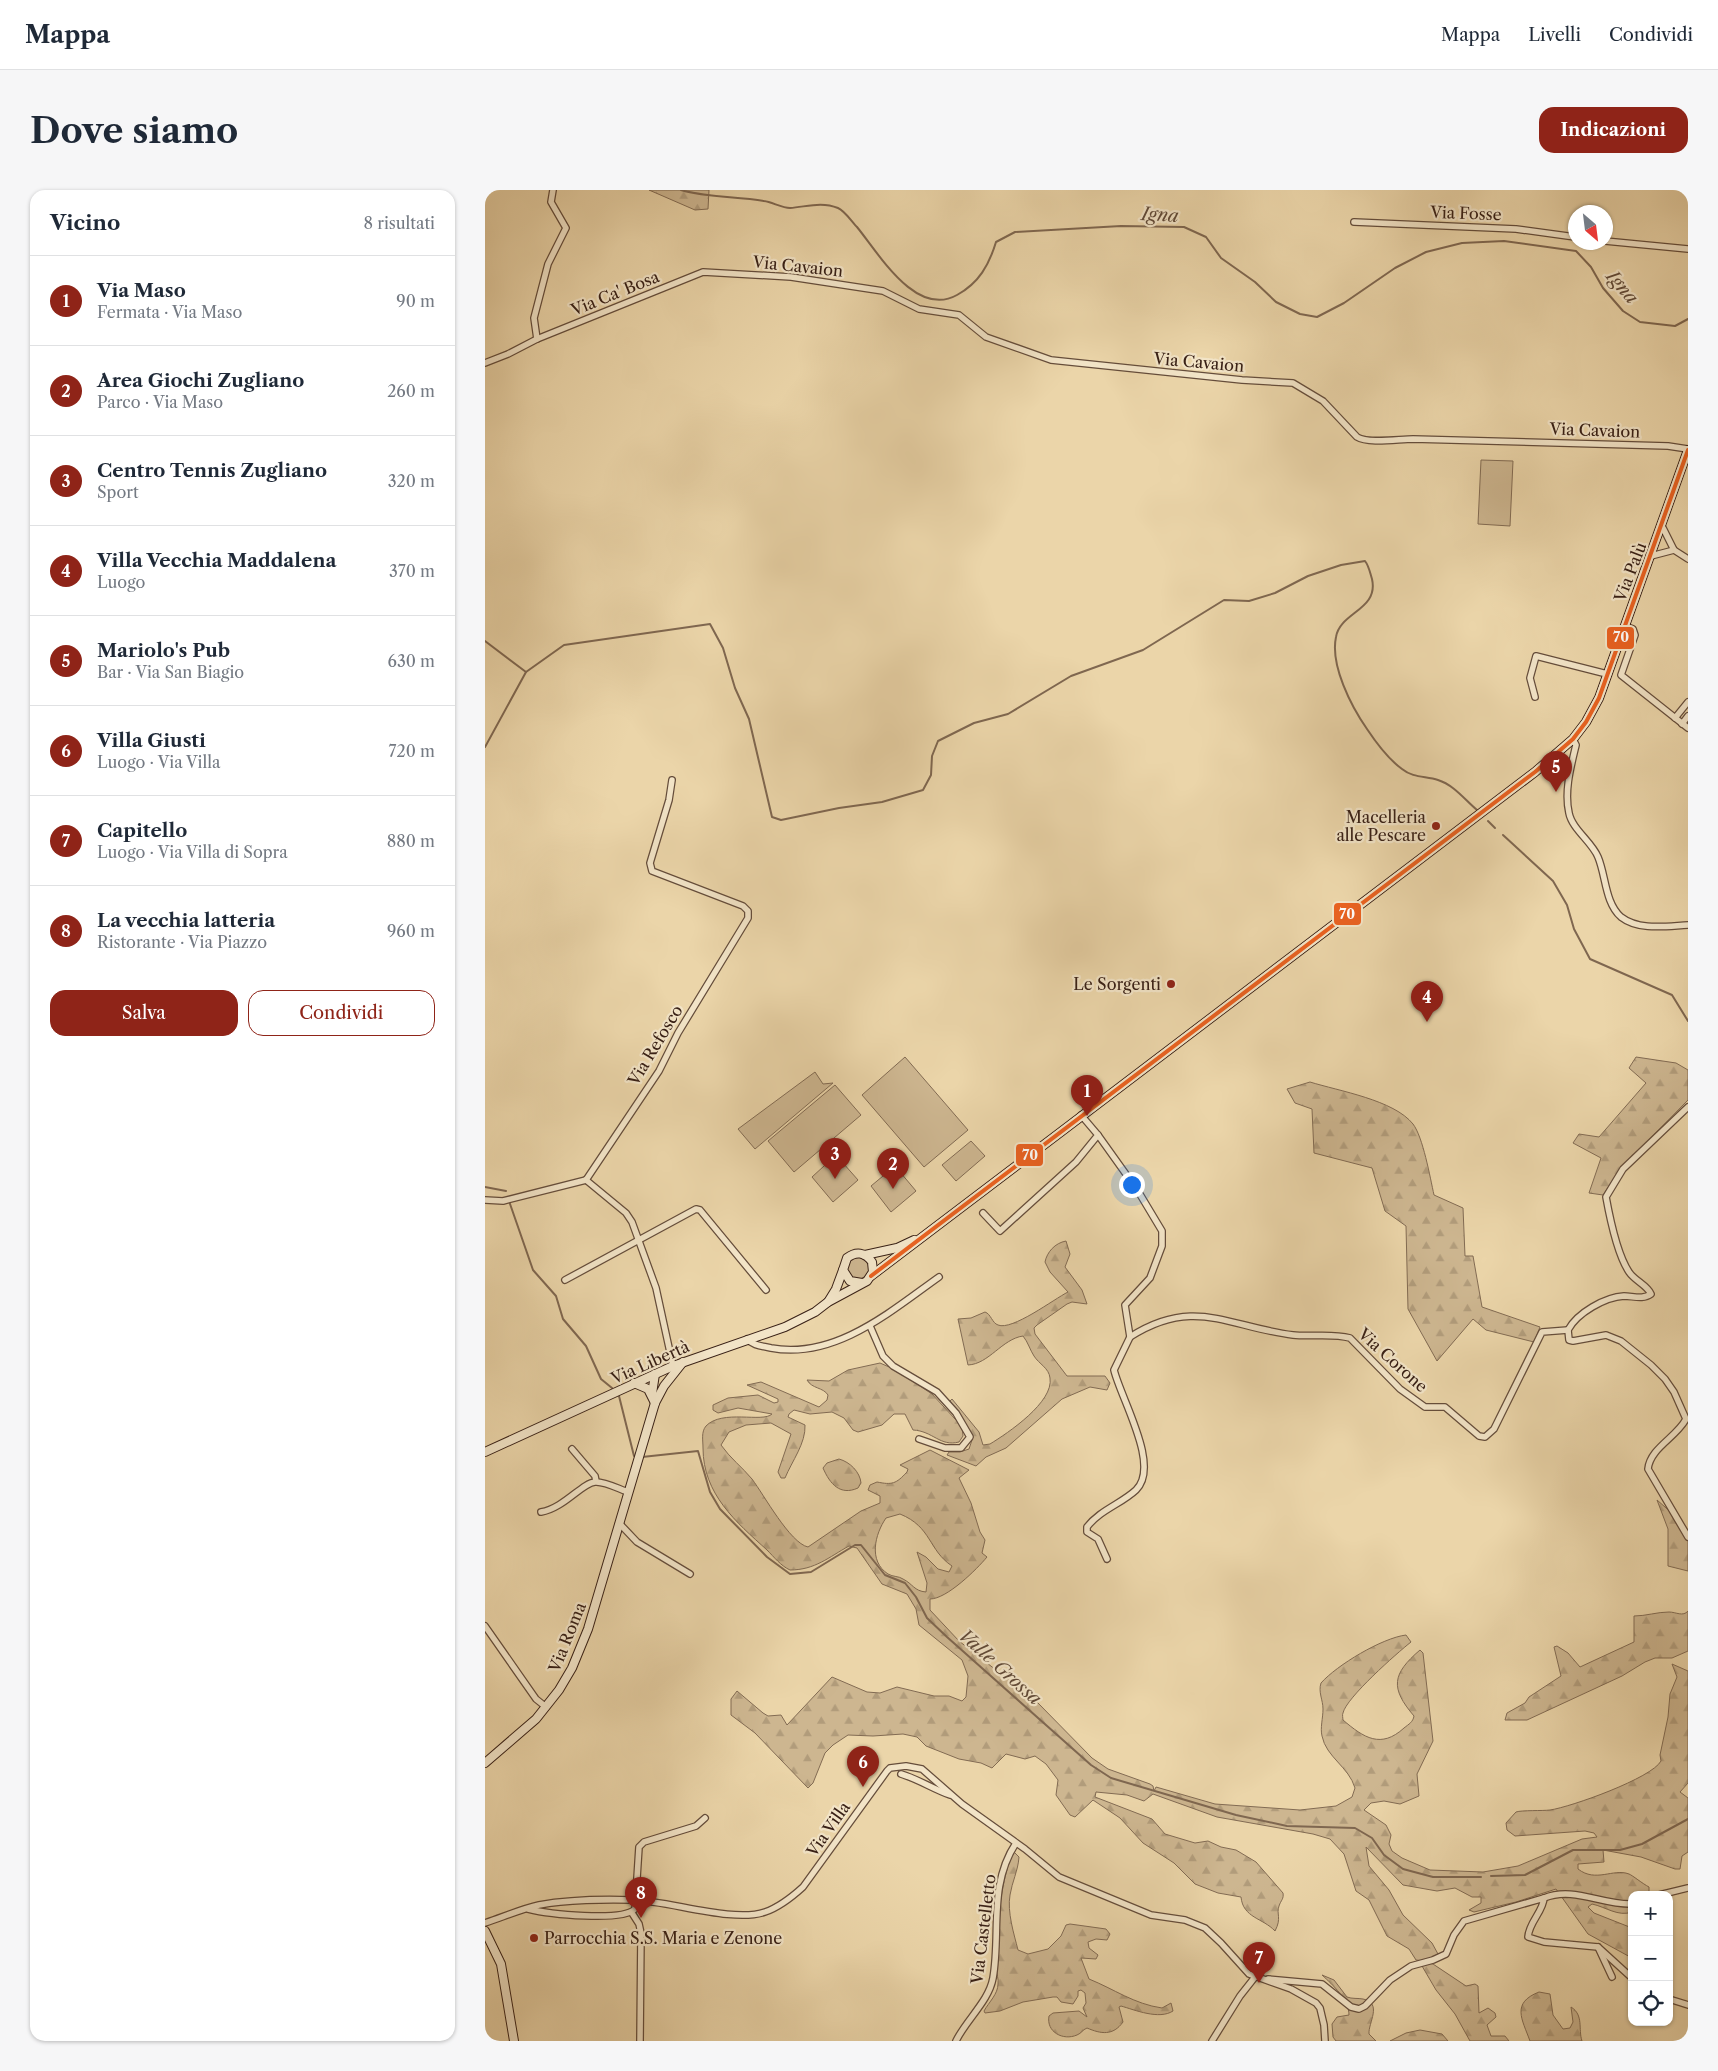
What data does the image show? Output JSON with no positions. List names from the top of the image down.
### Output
{
  "streets": {
    "main road": ["Via Palù", "Via Libertà", "Via Roma"],
    "street": [
      "Via Fosse",
      "Via Cavaion",
      "Via Ca' Bosa",
      "Via Refosco",
      "Via Corone",
      "Via Villa",
      "Via Castelletto"
    ]
  },
  "crossings": [
    ["Via Cavaion", "Via Ca' Bosa"],
    ["Via Cavaion", "Via Palù"],
    ["Via Libertà", "Via Roma"],
    ["Via Villa", "Via Castelletto"]
  ],
  "water": ["Igna", "Valle Grossa"],
  "places": ["Macelleria alle Pescare", "Le Sorgenti", "Parrocchia S.S. Maria e Zenone"],
  "lines": ["transit line 70"],
  "north": "bottom right",
  "page": {
    "header": "Mappa",
    "nav": ["Mappa", "Livelli", "Condividi"],
    "buttons": [
      "Indicazioni",
      ["Salva", "Condividi"]
    ],
    "title": "Dove siamo",
    "heading": ["Vicino", "8 risultati"],
    "list": [
      {
        "mark": "1",
        "name": "Via Maso",
        "note": "Fermata · Via Maso",
        "value": "90 m"
      },
      {
        "mark": "2",
        "name": "Area Giochi Zugliano",
        "note": "Parco · Via Maso",
        "value": "260 m"
      },
      {
        "mark": "3",
        "name": "Centro Tennis Zugliano",
        "note": "Sport",
        "value": "320 m"
      },
      {
        "mark": "4",
        "name": "Villa Vecchia Maddalena",
        "note": "Luogo",
        "value": "370 m"
      },
      {
        "mark": "5",
        "name": "Mariolo's Pub",
        "note": "Bar · Via San Biagio",
        "value": "630 m"
      },
      {
        "mark": "6",
        "name": "Villa Giusti",
        "note": "Luogo · Via Villa",
        "value": "720 m"
      },
      {
        "mark": "7",
        "name": "Capitello",
        "note": "Luogo · Via Villa di Sopra",
        "value": "880 m"
      },
      {
        "mark": "8",
        "name": "La vecchia latteria",
        "note": "Ristorante · Via Piazzo",
        "value": "960 m"
      }
    ],
    "pins": [
      "5",
      "4",
      "1",
      "3",
      "2",
      "6",
      "8",
      "7"
    ],
    "map_buttons": ["+", "−"]
  }
}
